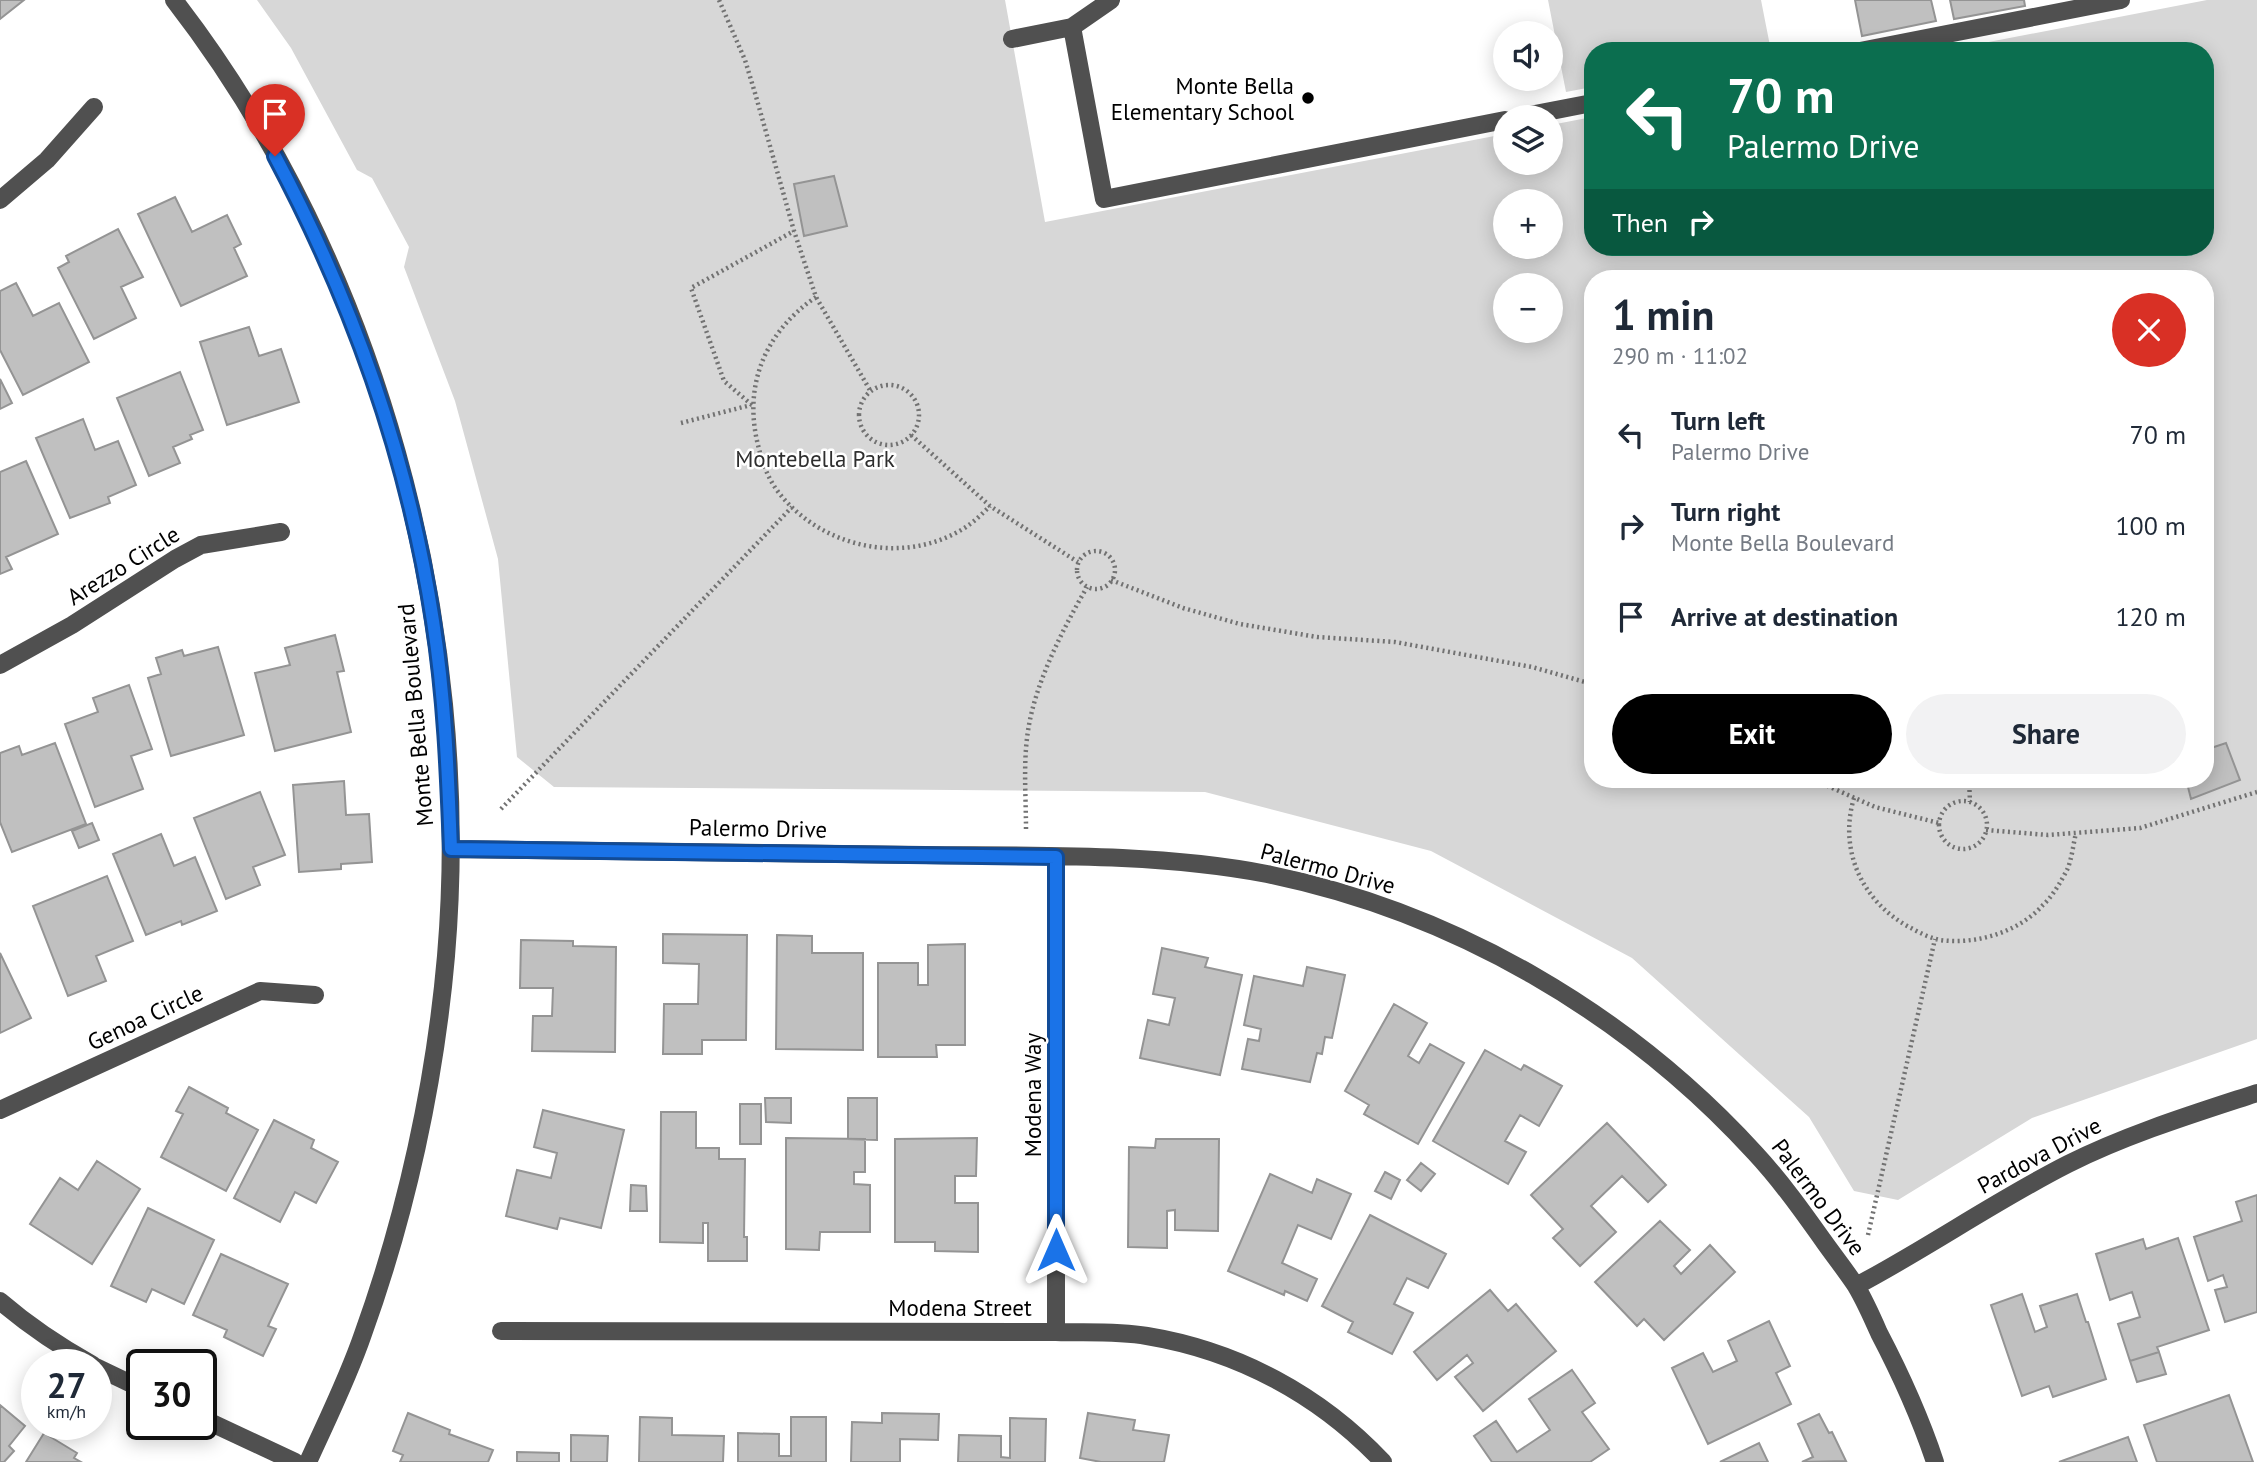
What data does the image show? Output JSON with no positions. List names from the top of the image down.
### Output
{
  "streets": {
    "street": [
      "Arezzo Circle",
      "Monte Bella Boulevard",
      "Palermo Drive",
      "Genoa Circle",
      "Modena Way",
      "Pardova Drive",
      "Modena Street"
    ]
  },
  "crossings": [
    ["Monte Bella Boulevard", "Palermo Drive"],
    ["Palermo Drive", "Modena Way"],
    ["Palermo Drive", "Pardova Drive"],
    ["Modena Way", "Modena Street"]
  ],
  "parks": ["Montebella Park"],
  "places": ["Monte Bella Elementary School"],
  "page": {
    "map_buttons": ["+", "−"],
    "turn": ["70 m", "Palermo Drive"],
    "then": "Then",
    "heading": ["1 min", "290 m · 11:02"],
    "list": [
      {
        "name": "Turn left",
        "note": "Palermo Drive",
        "value": "70 m"
      },
      {
        "name": "Turn right",
        "note": "Monte Bella Boulevard",
        "value": "100 m"
      },
      {
        "name": "Arrive at destination",
        "value": "120 m"
      }
    ],
    "buttons": ["Exit", "Share"],
    "speed": "27 km/h",
    "limit": "30"
  }
}
